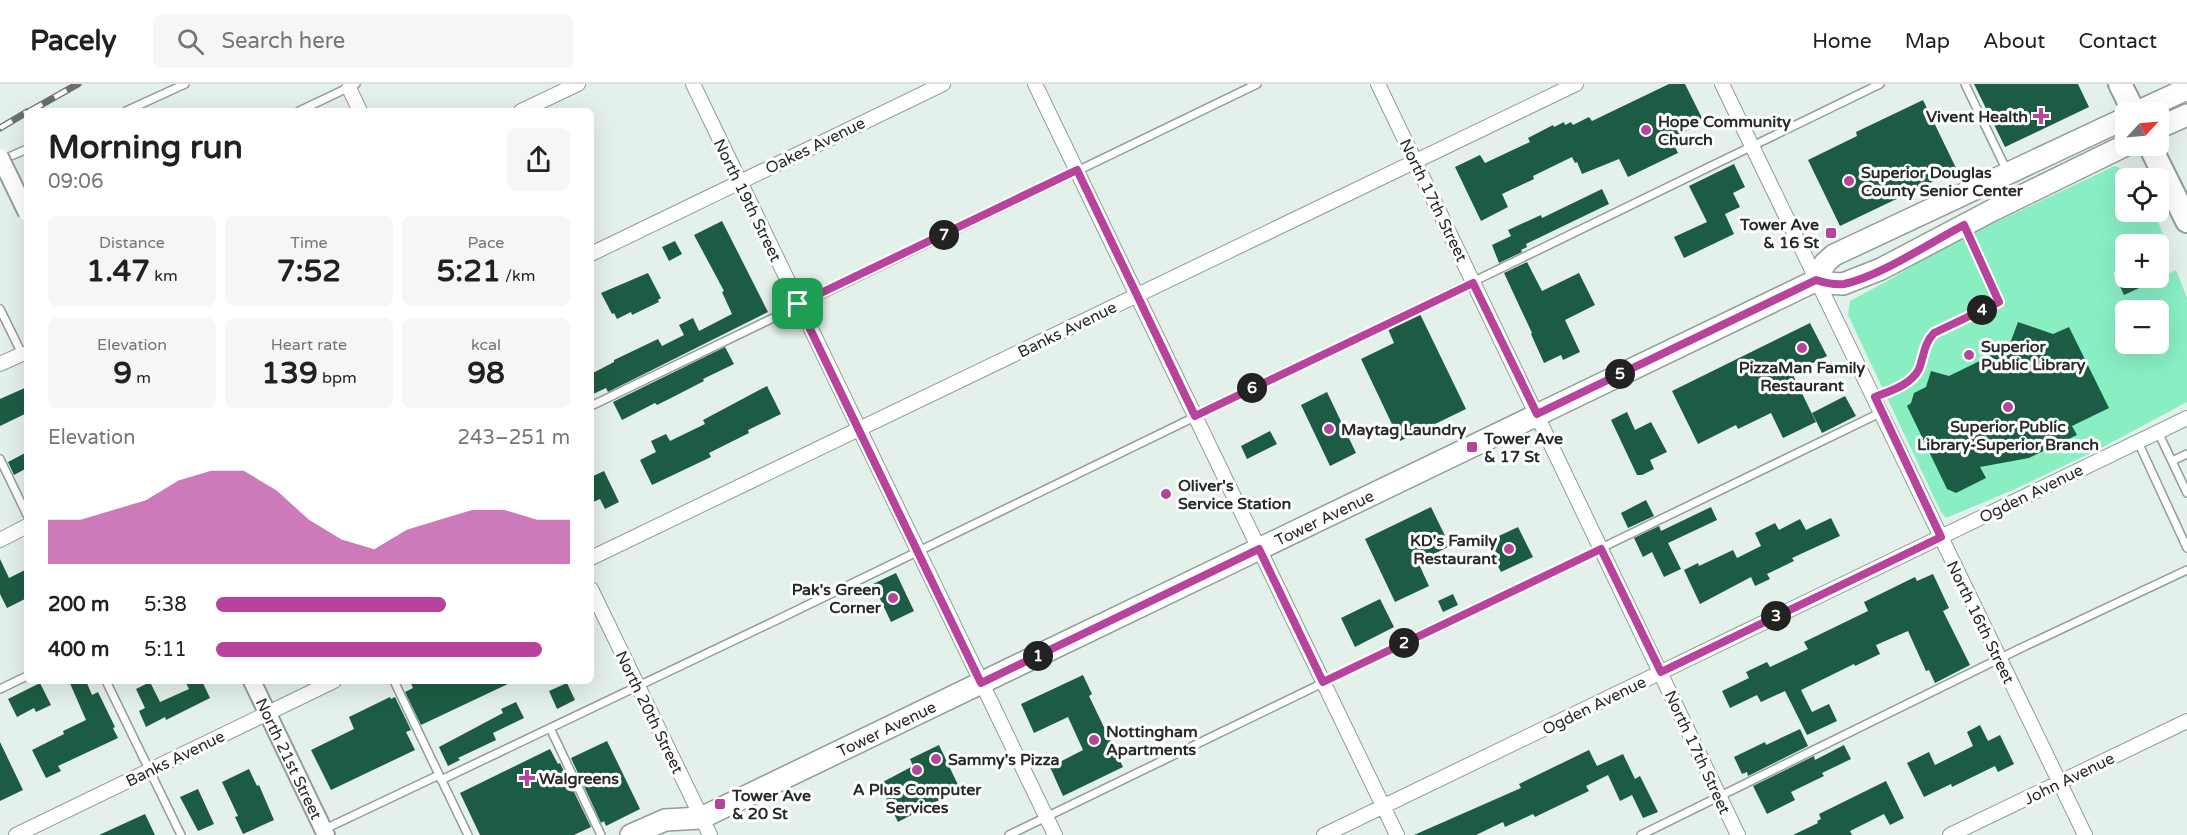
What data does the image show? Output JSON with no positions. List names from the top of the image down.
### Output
{
  "streets": {
    "main road": ["Tower Avenue"],
    "street": [
      "Oakes Avenue",
      "North 19th Street",
      "North 17th Street",
      "Banks Avenue",
      "Ogden Avenue",
      "North 16th Street",
      "North 20th Street",
      "North 21st Street",
      "John Avenue"
    ]
  },
  "crossings": [
    ["Oakes Avenue", "North 19th Street"],
    ["North 19th Street", "Banks Avenue"],
    ["North 19th Street", "Tower Avenue"],
    ["North 17th Street", "Banks Avenue"],
    ["North 17th Street", "Ogden Avenue"],
    ["North 17th Street", "Tower Avenue"],
    ["Banks Avenue", "North 21st Street"],
    ["Ogden Avenue", "North 16th Street"],
    ["Tower Avenue", "North 16th Street"],
    ["Tower Avenue", "North 20th Street"],
    ["North 16th Street", "John Avenue"]
  ],
  "places": {
    "health": ["Vivent Health", "Walgreens"],
    "other": [
      "Hope Community Church",
      "Superior Douglas County Senior Center",
      "PizzaMan Family Restaurant",
      "Superior Public Library",
      "Superior Public Library-Superior Branch",
      "Maytag Laundry",
      "Oliver's Service Station",
      "KD's Family Restaurant",
      "Pak's Green Corner",
      "Nottingham Apartments",
      "Sammy's Pizza",
      "A Plus Computer Services"
    ],
    "transit": ["Tower Ave & 16 St", "Tower Ave & 17 St", "Tower Ave & 20 St"]
  },
  "north": "top right",
  "page": {
    "header": "Pacely",
    "search": "Search here",
    "nav": [
      "Home",
      "Map",
      "About",
      "Contact"
    ],
    "map_buttons": ["+", "−"],
    "heading": ["Morning run", "09:06"],
    "stats": [
      ["Distance", "1.47 km"],
      ["Time", "7:52"],
      ["Pace", "5:21 /km"],
      ["Elevation", "9 m"],
      ["Heart rate", "139 bpm"],
      ["kcal", "98"]
    ],
    "pins": [
      "7",
      "4",
      "5",
      "6",
      "3",
      "2",
      "1"
    ],
    "chart": ["Elevation", "243–251 m"],
    "list": [
      {
        "name": "200 m",
        "note": "5:38"
      },
      {
        "name": "400 m",
        "note": "5:11"
      }
    ]
  }
}
